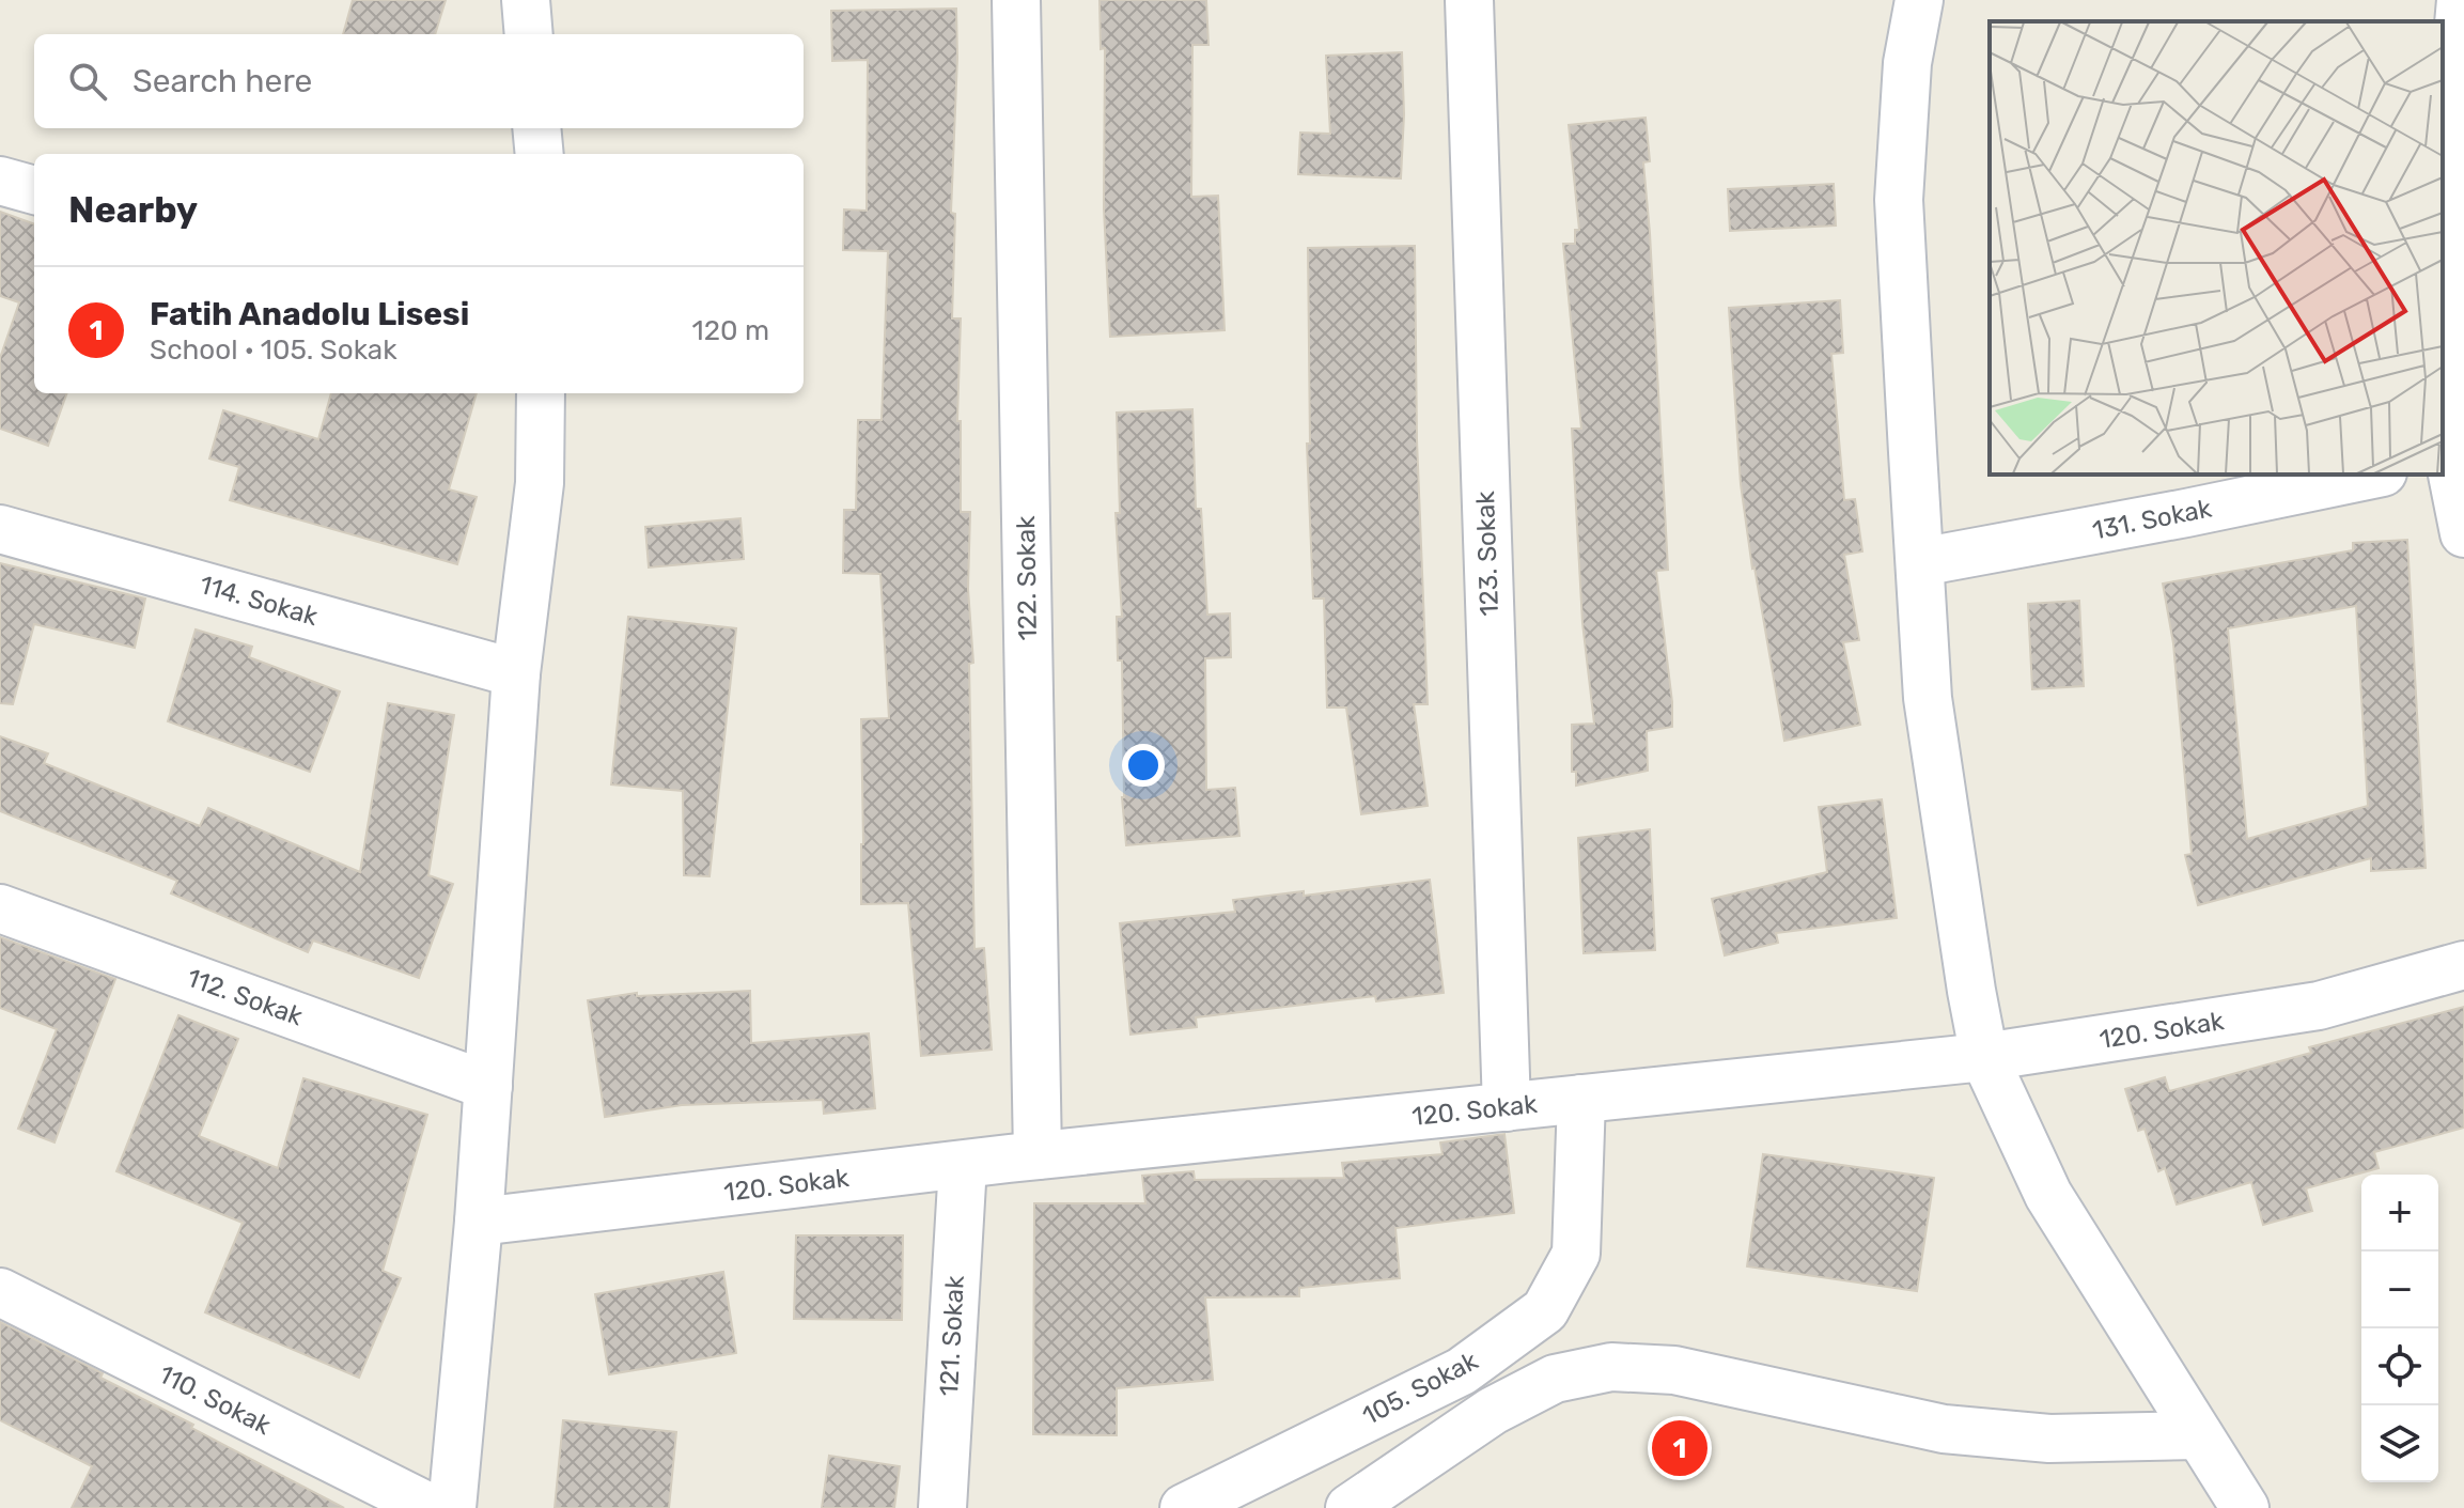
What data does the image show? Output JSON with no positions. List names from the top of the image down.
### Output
{
  "streets": {
    "street": [
      "131. Sokak",
      "123. Sokak",
      "122. Sokak",
      "114. Sokak",
      "112. Sokak",
      "120. Sokak",
      "121. Sokak",
      "105. Sokak",
      "110. Sokak"
    ]
  },
  "crossings": [
    ["123. Sokak", "120. Sokak"],
    ["122. Sokak", "120. Sokak"],
    ["120. Sokak", "121. Sokak"],
    ["120. Sokak", "105. Sokak"]
  ],
  "page": {
    "search": "Search here",
    "heading": "Nearby",
    "list": [
      {
        "mark": "1",
        "name": "Fatih Anadolu Lisesi",
        "note": "School · 105. Sokak",
        "value": "120 m"
      }
    ],
    "map_buttons": ["+", "−"],
    "pins": "1"
  }
}
